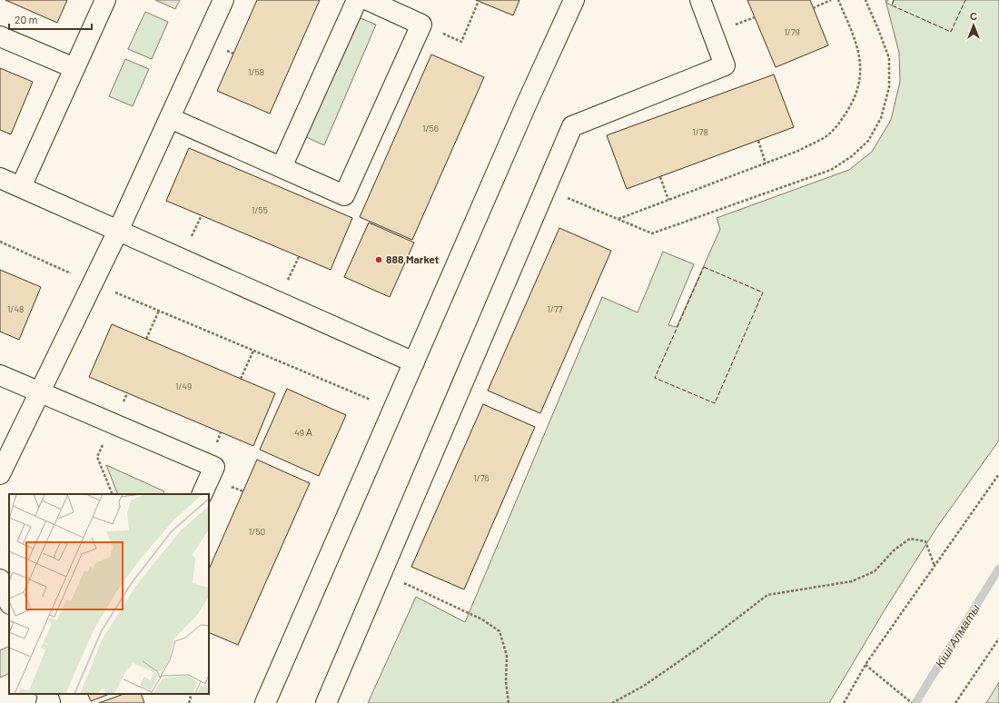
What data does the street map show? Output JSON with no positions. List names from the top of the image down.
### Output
{
  "water": ["Кіші Алматы"],
  "places": ["888 Market"],
  "house_numbers": [
    "1/79",
    "1/58",
    "1/56",
    "1/78",
    "1/55",
    "1/48",
    "1/77",
    "1/49",
    "49 А",
    "1/76",
    "1/50"
  ],
  "scale_bar": "20 m",
  "north": "top"
}
